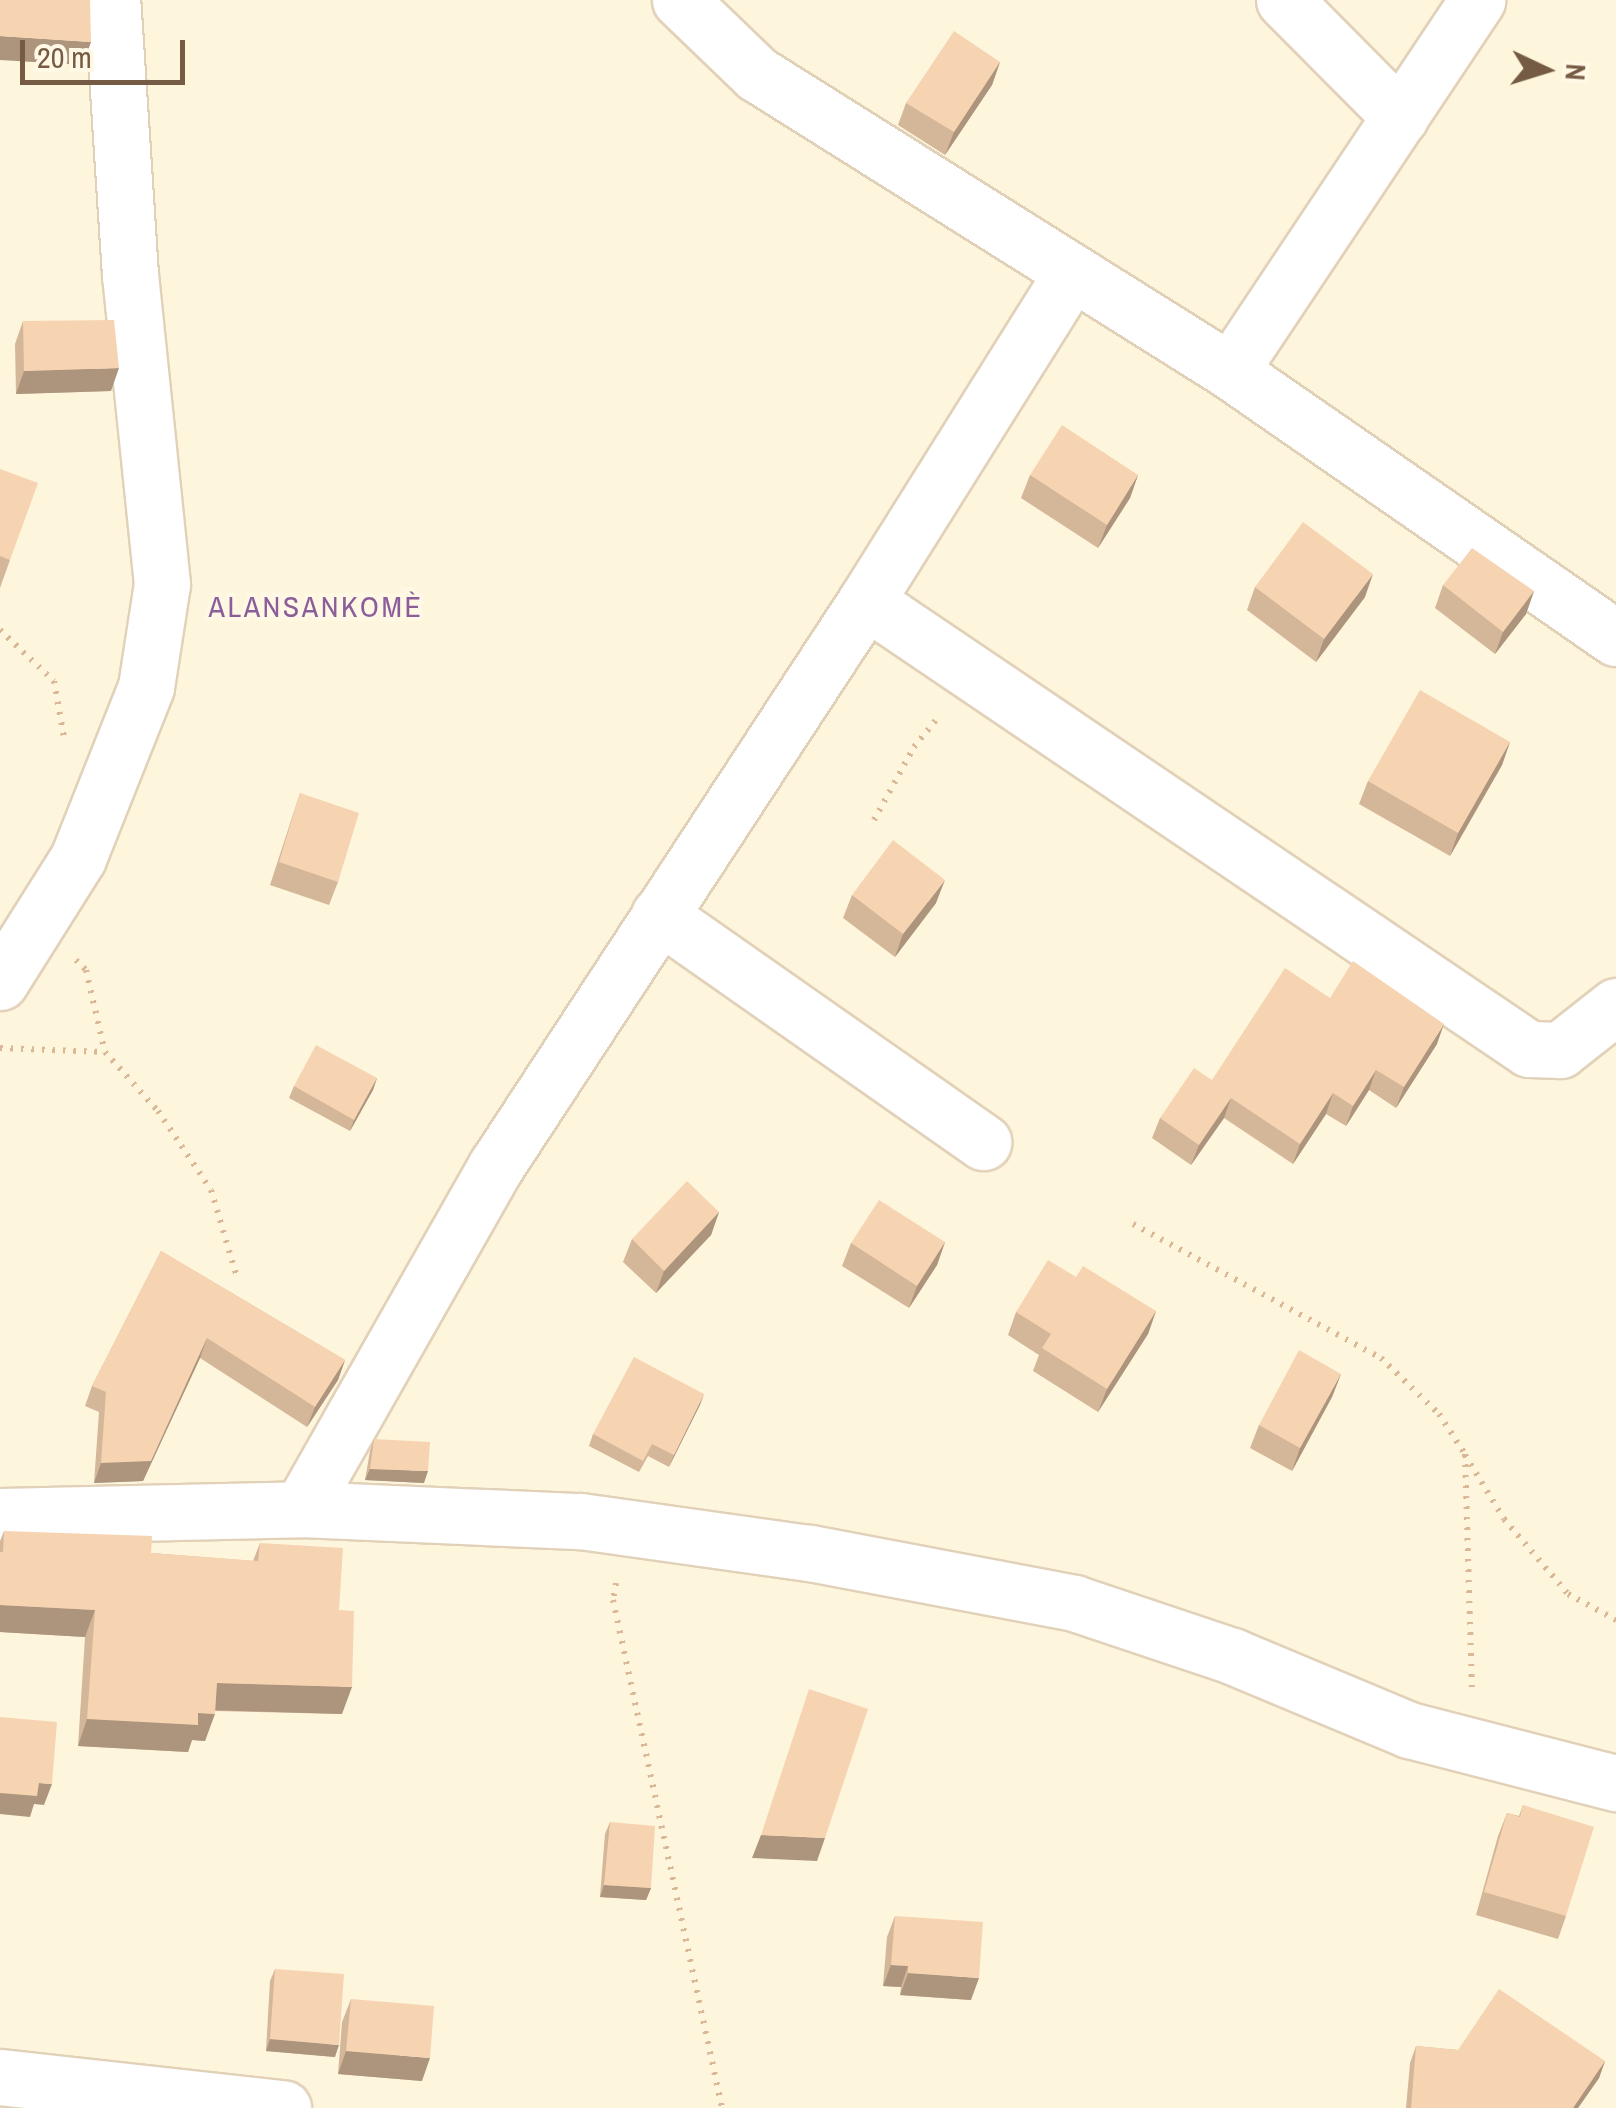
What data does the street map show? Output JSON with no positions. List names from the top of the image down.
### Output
{
  "districts": ["ALANSANKOMÈ"],
  "scale_bar": "20 m",
  "north": "right"
}
